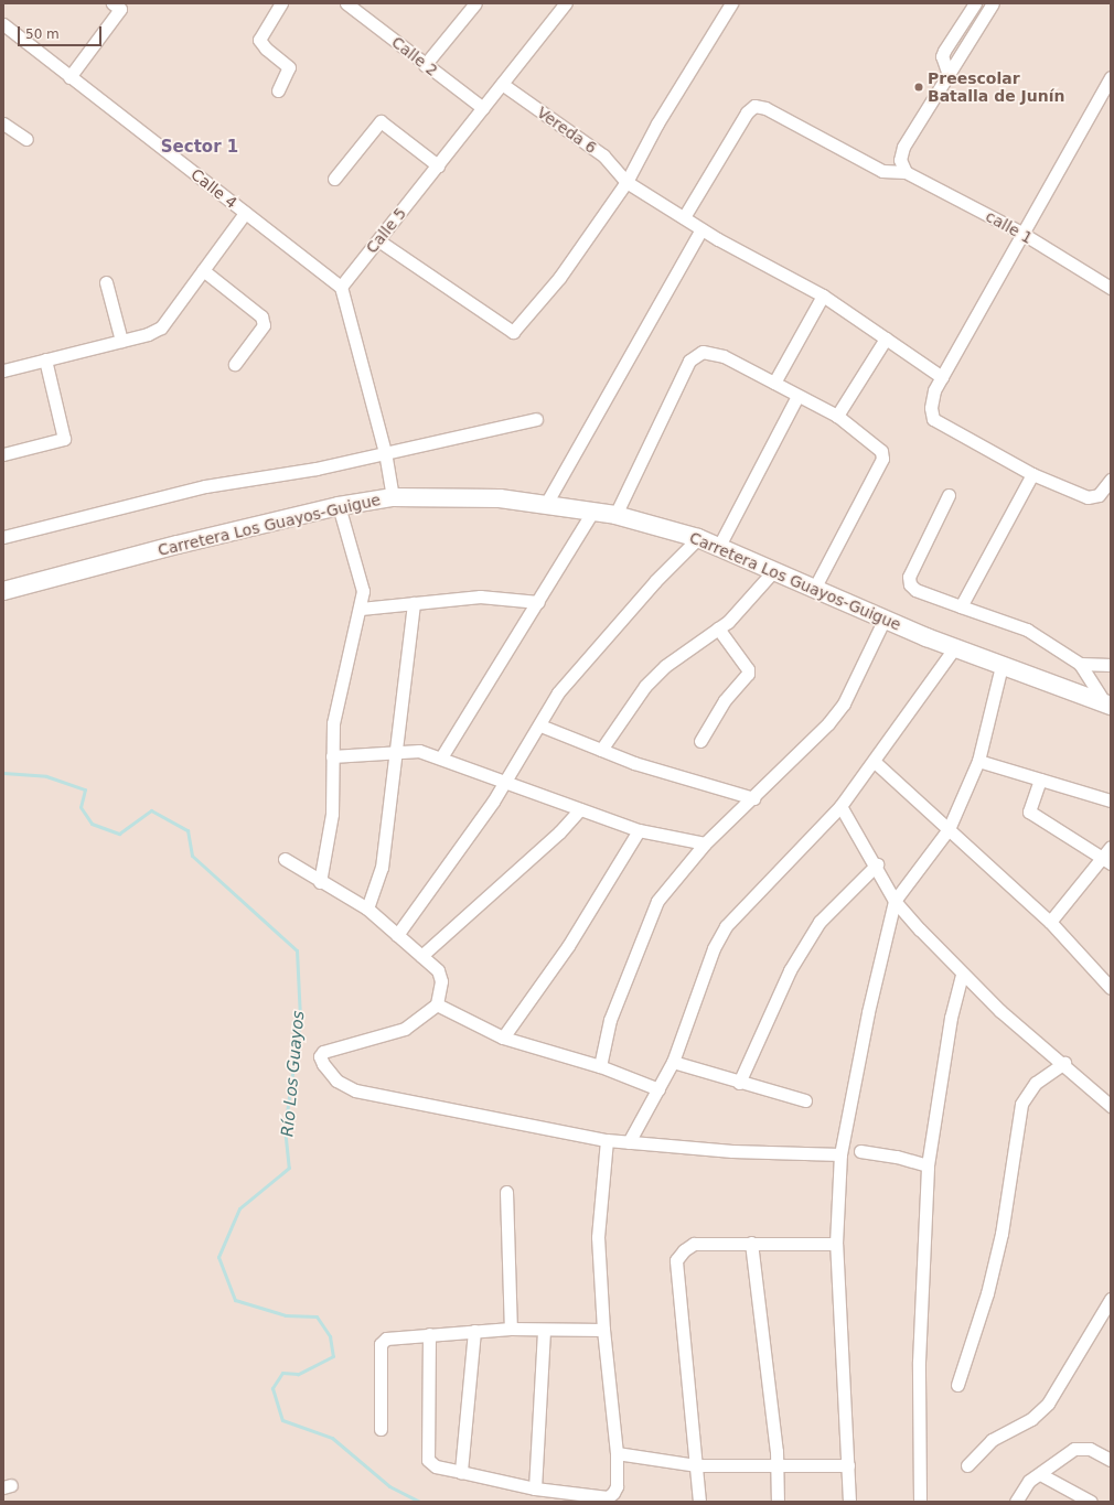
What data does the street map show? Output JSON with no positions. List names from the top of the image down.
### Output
{
  "streets": {
    "main road": ["Carretera Los Guayos-Guigue"],
    "street": [
      "Calle 2",
      "Vereda 6",
      "Calle 4",
      "calle 1",
      "Calle 5"
    ]
  },
  "crossings": [
    ["Calle 2", "Calle 5"],
    ["Vereda 6", "Calle 5"],
    ["Calle 4", "Calle 5"]
  ],
  "districts": ["Sector 1"],
  "water": ["Río Los Guayos"],
  "places": ["Preescolar Batalla de Junín"],
  "scale_bar": "50 m"
}
